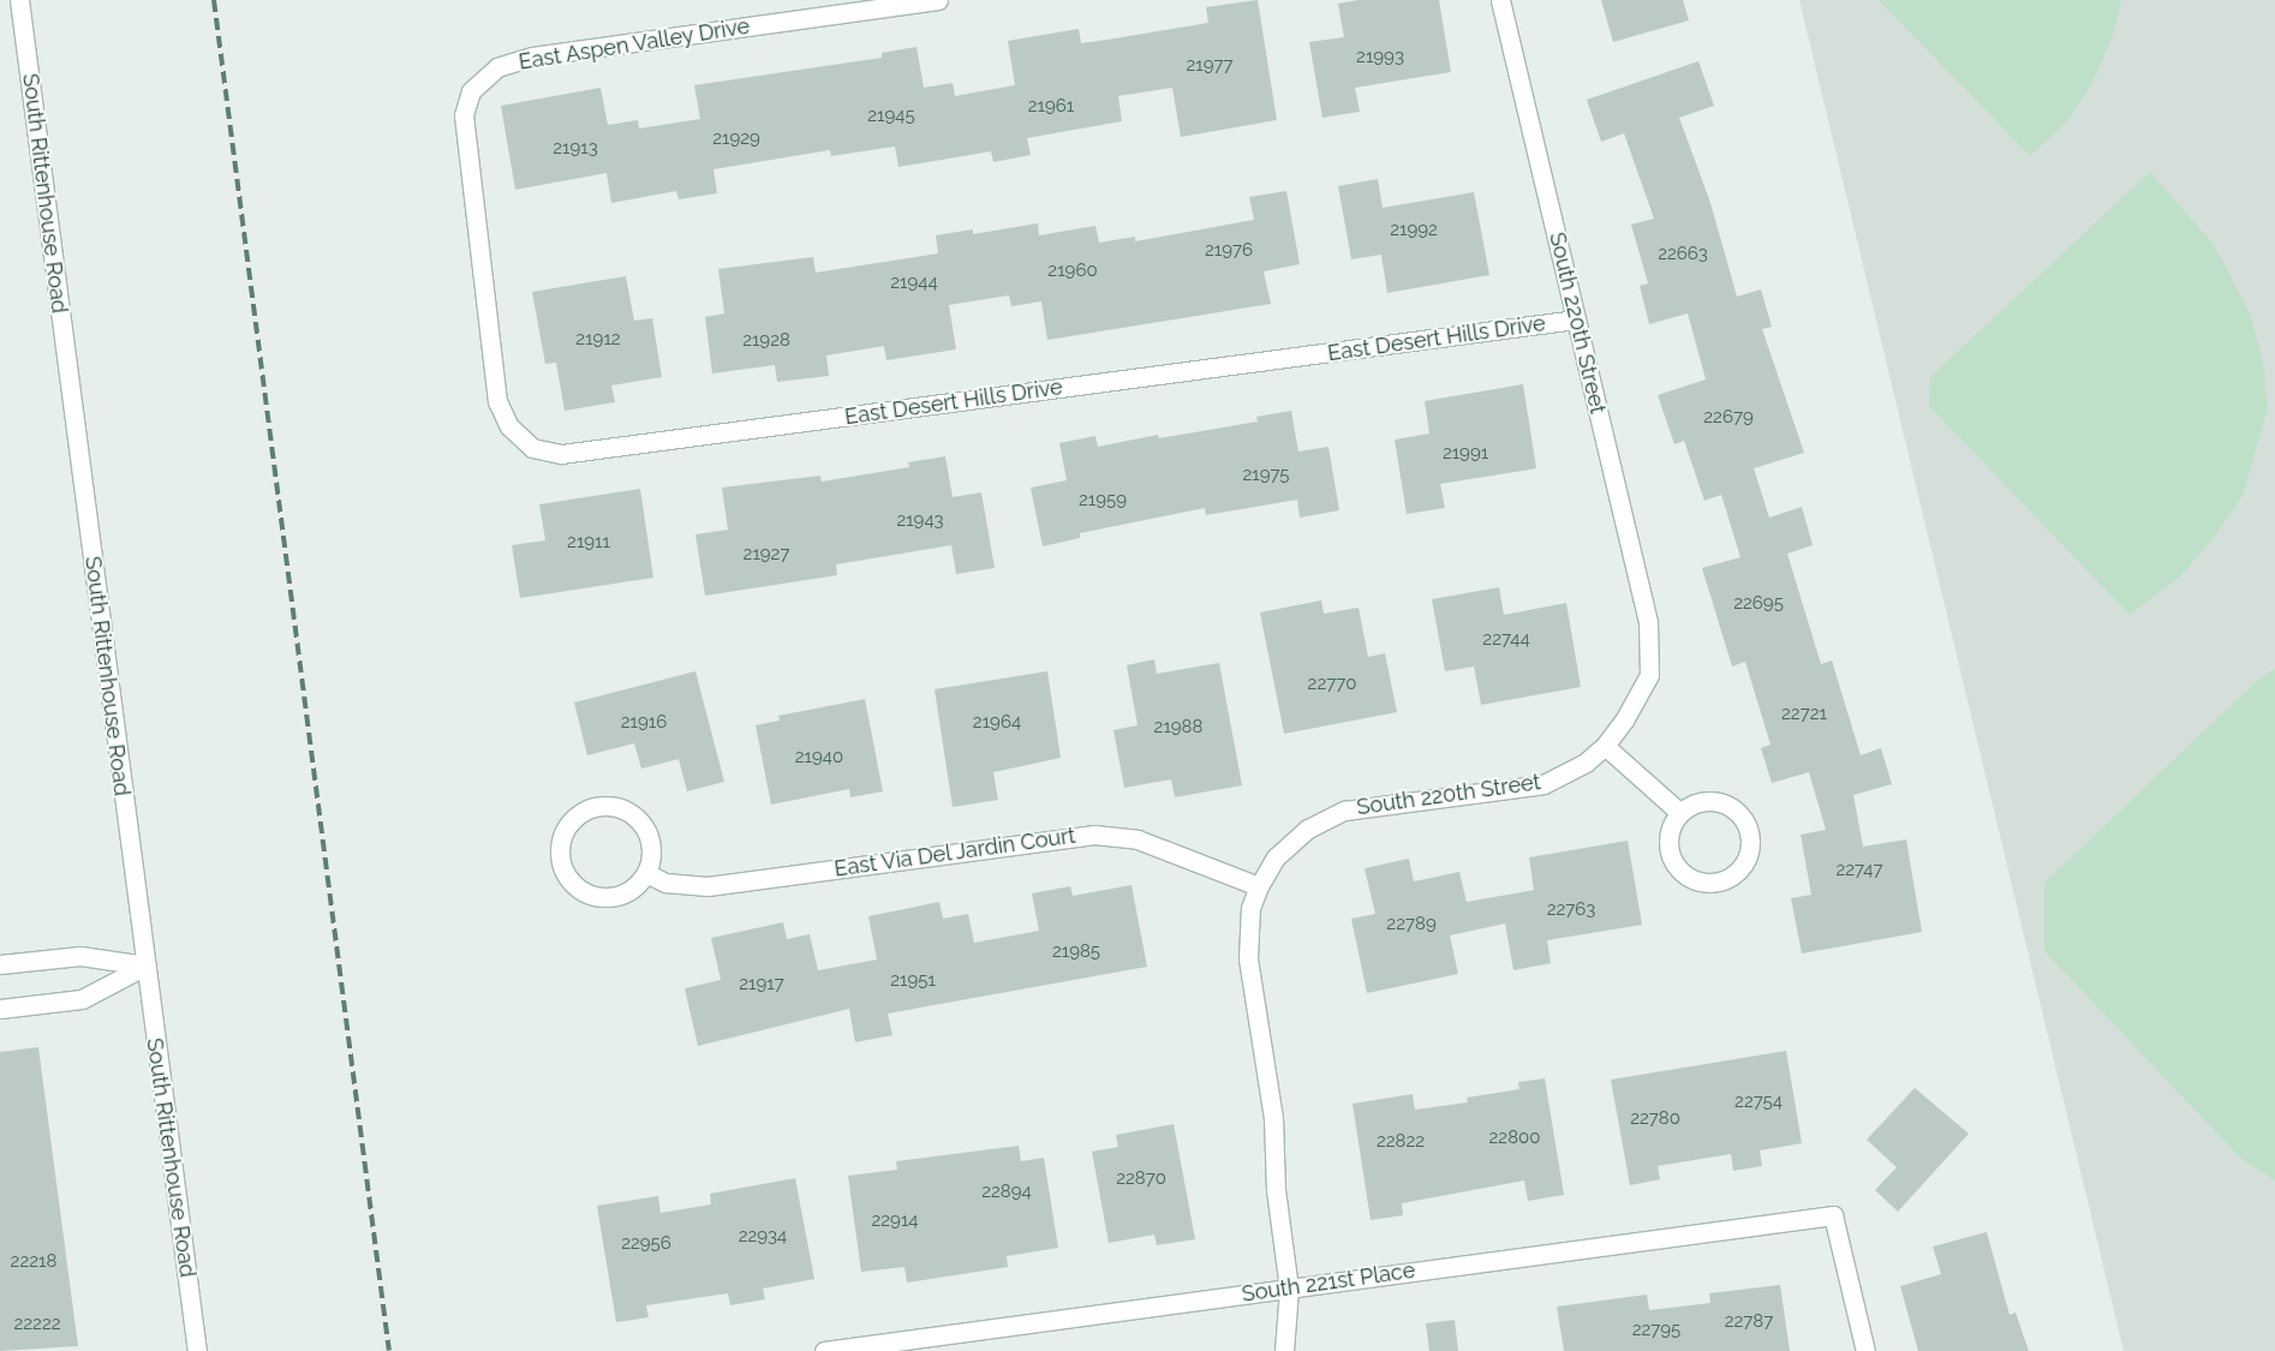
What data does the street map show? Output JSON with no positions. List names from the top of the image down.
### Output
{
  "streets": {
    "street": [
      "East Aspen Valley Drive",
      "South Rittenhouse Road",
      "South 220th Street",
      "East Desert Hills Drive",
      "East Via Del Jardin Court",
      "South 221st Place"
    ]
  },
  "crossings": [
    ["East Aspen Valley Drive", "East Desert Hills Drive"],
    ["South 220th Street", "East Desert Hills Drive"],
    ["South 220th Street", "East Via Del Jardin Court"],
    ["South 220th Street", "South 221st Place"]
  ],
  "house_numbers": [
    "21993",
    "21977",
    "21961",
    "21945",
    "21929",
    "21913",
    "21992",
    "21976",
    "22663",
    "21960",
    "21944",
    "21912",
    "21928",
    "22679",
    "21991",
    "21975",
    "21959",
    "21943",
    "21911",
    "21927",
    "22695",
    "22744",
    "22770",
    "22721",
    "21916",
    "21964",
    "21988",
    "21940",
    "22747",
    "22763",
    "22789",
    "21985",
    "21951",
    "21917",
    "22754",
    "22780",
    "22800",
    "22822",
    "22870",
    "22894",
    "22914",
    "22934",
    "22956",
    "22218",
    "22787",
    "22222",
    "22795"
  ]
}
